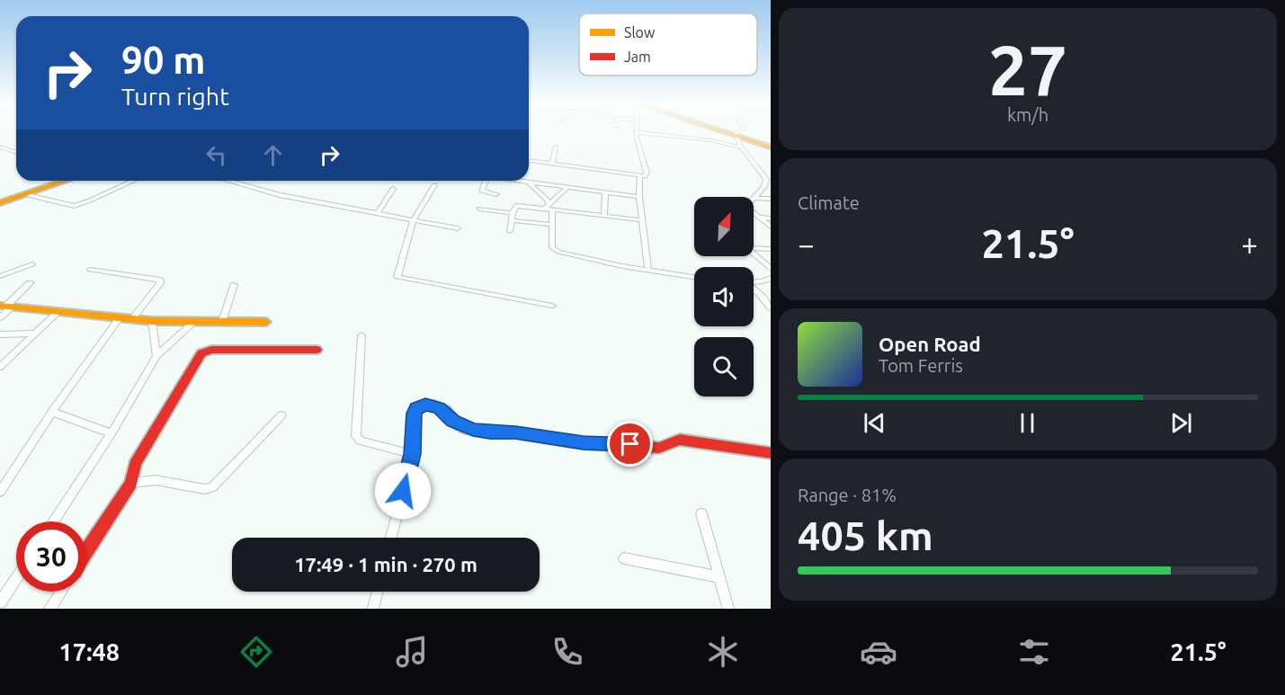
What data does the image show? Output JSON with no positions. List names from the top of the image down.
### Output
{
  "legend": ["Slow", "Jam"],
  "north": "top right",
  "page": {
    "tile": [
      ["27", "km/h"],
      "Climate",
      ["Range · 81%", "405 km"]
    ],
    "turn": ["90 m", "Turn right"],
    "heat": ["−", "21.5°", "+"],
    "song": ["Open Road", "Tom Ferris"],
    "limit": "30",
    "trip": "17:49 · 1 min · 270 m",
    "tabs": ["17:48", "21.5°"]
  }
}
